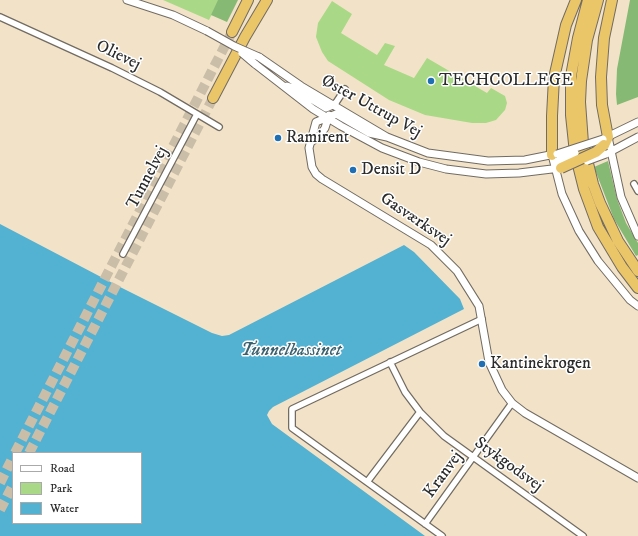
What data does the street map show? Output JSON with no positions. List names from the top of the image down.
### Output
{
  "streets": {
    "street": [
      "Olievej",
      "Øster Uttrup Vej",
      "Tunnelvej",
      "Gasværksvej",
      "Stykgodsvej",
      "Kranvej"
    ]
  },
  "crossings": [
    ["Olievej", "Tunnelvej"],
    ["Øster Uttrup Vej", "Gasværksvej"],
    ["Gasværksvej", "Kranvej"],
    ["Stykgodsvej", "Kranvej"]
  ],
  "water": ["Tunnelbassinet"],
  "places": [
    "TECHCOLLEGE",
    "Ramirent",
    "Densit D",
    "Kantinekrogen"
  ],
  "legend": ["Road", "Park", "Water"]
}
